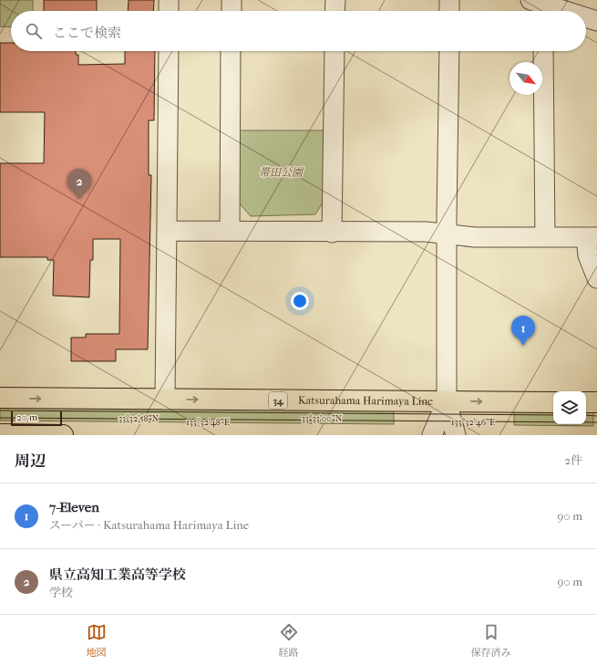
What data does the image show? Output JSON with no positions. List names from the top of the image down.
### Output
{
  "streets": {
    "main road": ["34", "Katsurahama Harimaya Line"]
  },
  "one_way": ["Katsurahama Harimaya Line"],
  "parks": ["帯田公園"],
  "scale_bar": "20 m",
  "north": "bottom right",
  "page": {
    "search": "ここで検索",
    "pins": ["2", "1"],
    "scale": "20 m",
    "heading": ["周辺", "2件"],
    "list": [
      {
        "mark": "1",
        "name": "7-Eleven",
        "note": "スーパー · Katsurahama Harimaya Line",
        "value": "90 m"
      },
      {
        "mark": "2",
        "name": "県立高知工業高等学校",
        "note": "学校",
        "value": "90 m"
      }
    ],
    "nav": ["地図", "経路", "保存済み"]
  },
  "coordinates": [
    "33°32'58\"N",
    "33°33'00\"N",
    "133°32'48\"E",
    "133°32'46\"E"
  ]
}
